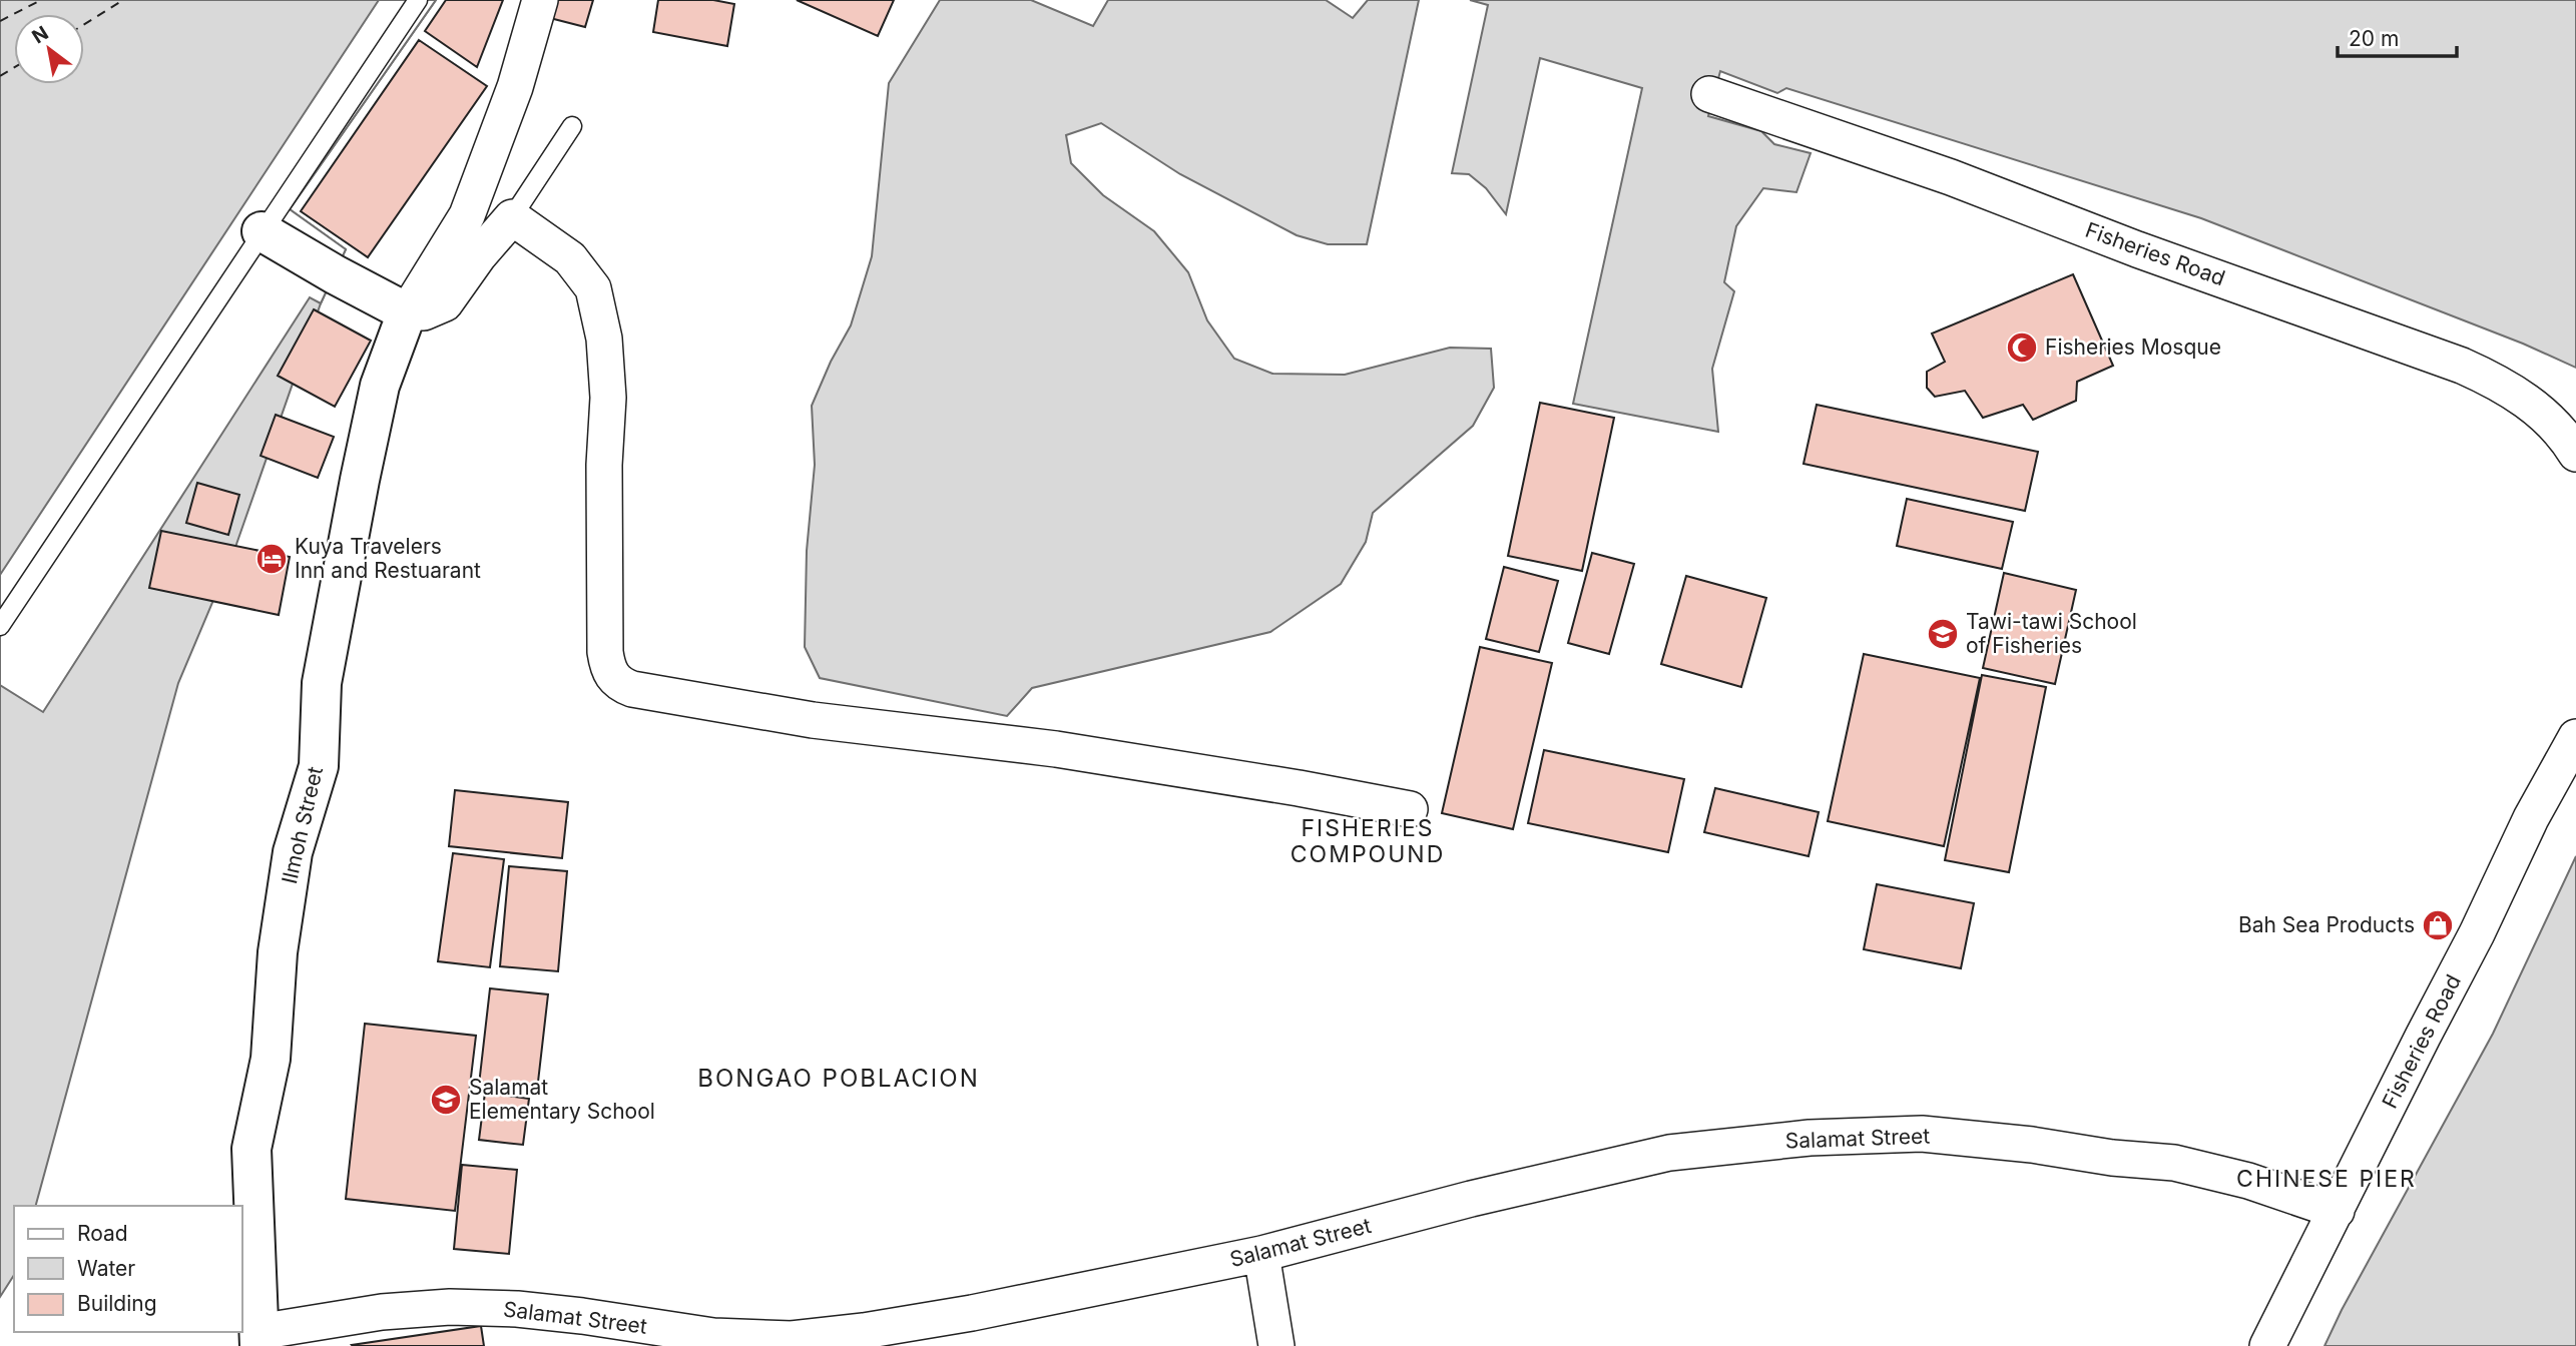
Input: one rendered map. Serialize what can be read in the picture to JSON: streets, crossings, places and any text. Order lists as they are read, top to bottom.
{
  "streets": {
    "street": ["Fisheries Road", "Ilmoh Street", "Salamat Street"]
  },
  "crossings": [
    ["Fisheries Road", "Salamat Street"],
    ["Ilmoh Street", "Salamat Street"]
  ],
  "districts": ["FISHERIES COMPOUND", "BONGAO POBLACION", "CHINESE PIER"],
  "places": {
    "mosque": ["Fisheries Mosque"],
    "hotel": ["Kuya Travelers Inn and Restuarant"],
    "school or university": ["Tawi-tawi School of Fisheries", "Salamat Elementary School"],
    "shop": ["Bah Sea Products"]
  },
  "legend": ["Road", "Water", "Building"],
  "scale_bar": "20 m",
  "north": "top left"
}
